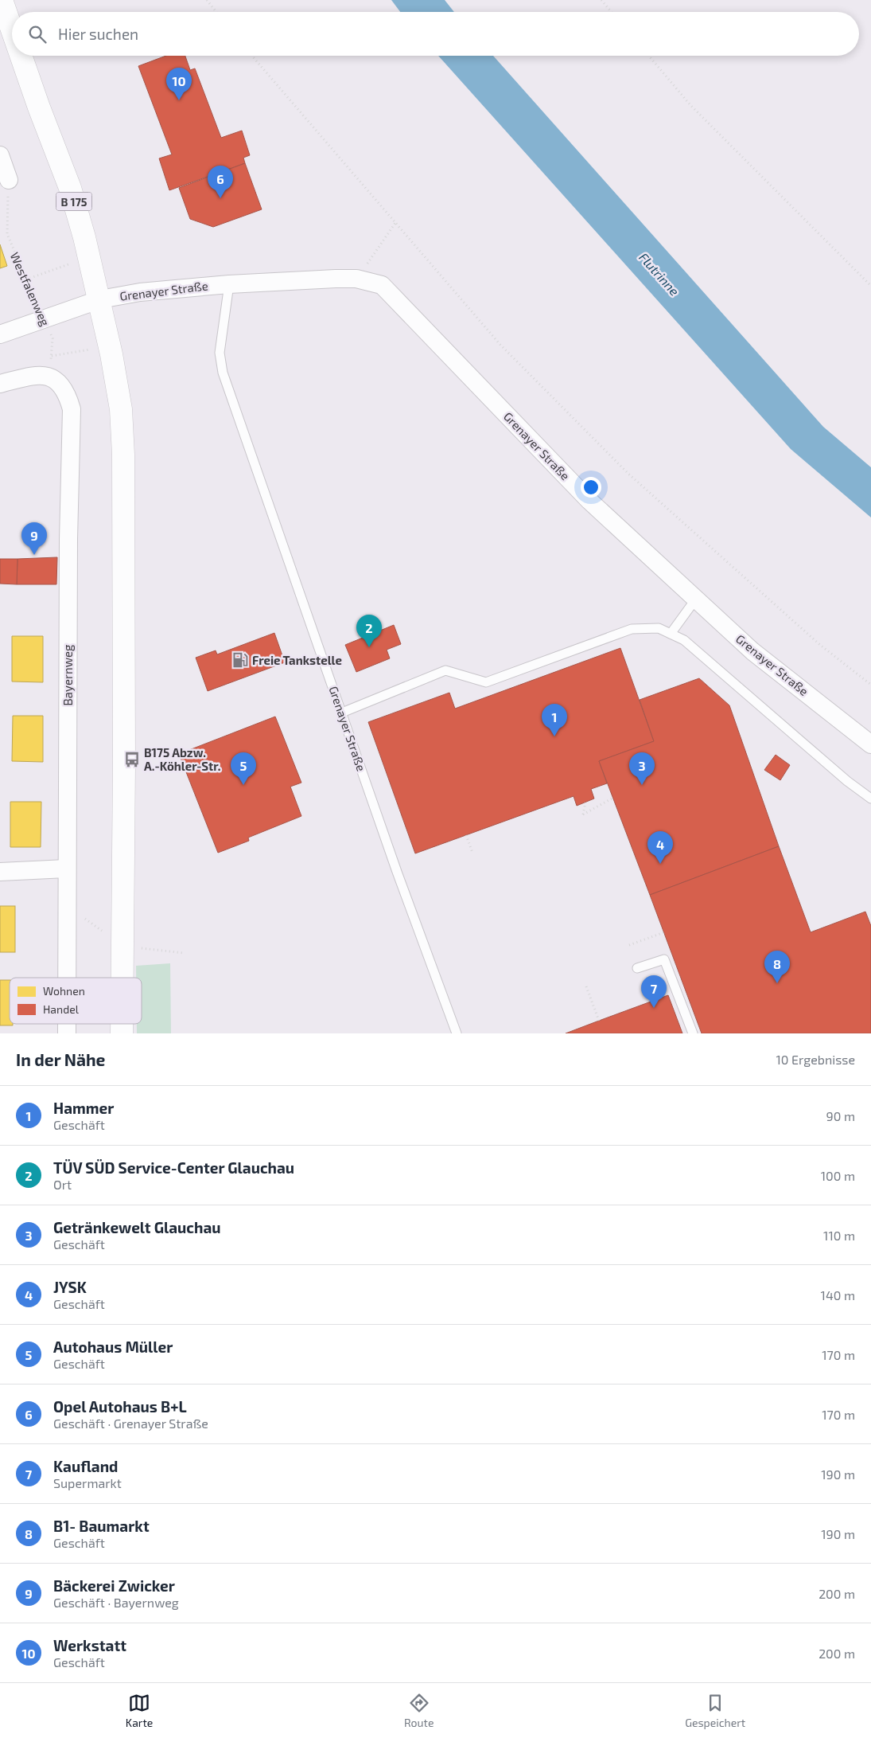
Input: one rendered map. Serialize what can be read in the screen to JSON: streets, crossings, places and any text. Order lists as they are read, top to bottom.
{
  "streets": {
    "main road": ["B 175"],
    "street": ["Grenayer Straße", "Bayernweg"],
    "path": ["Westfalenweg"]
  },
  "crossings": [
    ["B 175", "Grenayer Straße"],
    ["Westfalenweg", "Grenayer Straße"],
    ["Westfalenweg", "Bayernweg"]
  ],
  "water": ["Flutrinne"],
  "places": {
    "fuel station": ["Freie Tankstelle"],
    "bus stop": ["B175 Abzw. A.-Köhler-Str."]
  },
  "legend": ["Wohnen", "Handel"],
  "page": {
    "search": "Hier suchen",
    "pins": [
      "10",
      "6",
      "9",
      "2",
      "1",
      "3",
      "5",
      "4",
      "8",
      "7"
    ],
    "heading": ["In der Nähe", "10 Ergebnisse"],
    "list": [
      {
        "mark": "1",
        "name": "Hammer",
        "note": "Geschäft",
        "value": "90 m"
      },
      {
        "mark": "2",
        "name": "TÜV SÜD Service-Center Glauchau",
        "note": "Ort",
        "value": "100 m"
      },
      {
        "mark": "3",
        "name": "Getränkewelt Glauchau",
        "note": "Geschäft",
        "value": "110 m"
      },
      {
        "mark": "4",
        "name": "JYSK",
        "note": "Geschäft",
        "value": "140 m"
      },
      {
        "mark": "5",
        "name": "Autohaus Müller",
        "note": "Geschäft",
        "value": "170 m"
      },
      {
        "mark": "6",
        "name": "Opel Autohaus B+L",
        "note": "Geschäft · Grenayer Straße",
        "value": "170 m"
      },
      {
        "mark": "7",
        "name": "Kaufland",
        "note": "Supermarkt",
        "value": "190 m"
      },
      {
        "mark": "8",
        "name": "B1- Baumarkt",
        "note": "Geschäft",
        "value": "190 m"
      },
      {
        "mark": "9",
        "name": "Bäckerei Zwicker",
        "note": "Geschäft · Bayernweg",
        "value": "200 m"
      },
      {
        "mark": "10",
        "name": "Werkstatt",
        "note": "Geschäft",
        "value": "200 m"
      }
    ],
    "nav": ["Karte", "Route", "Gespeichert"]
  }
}
